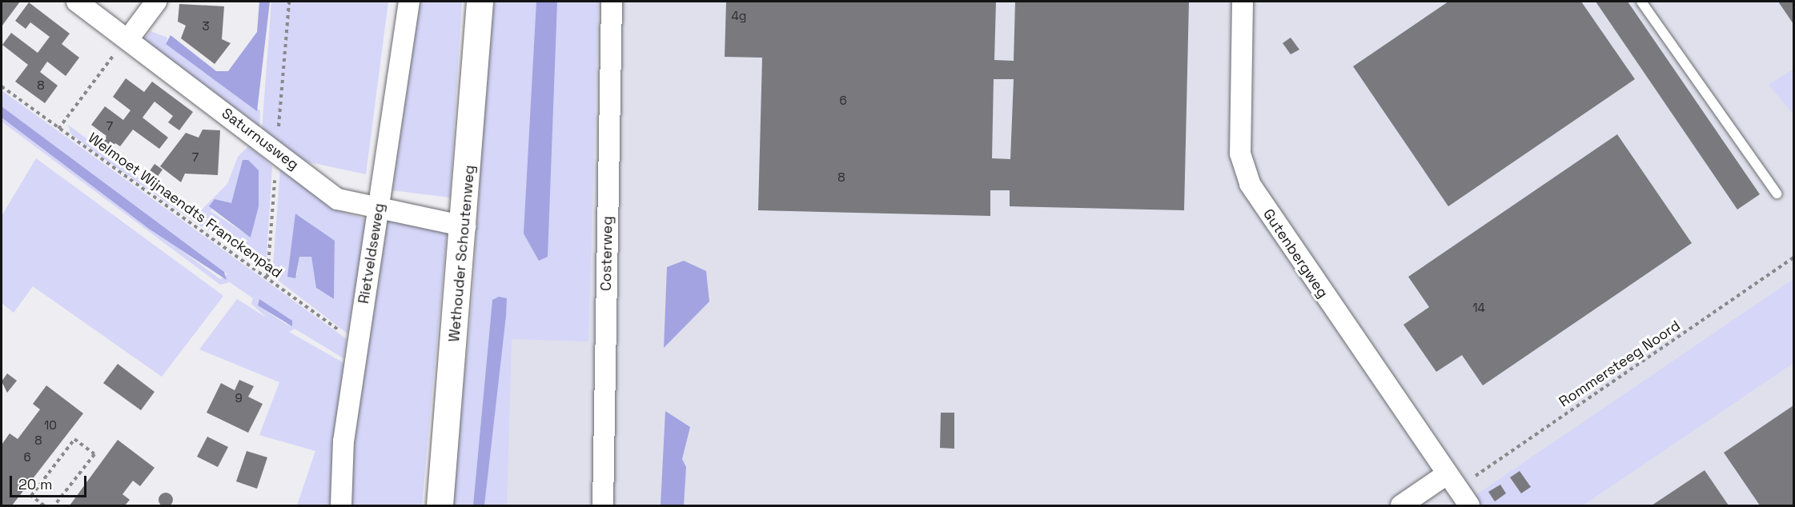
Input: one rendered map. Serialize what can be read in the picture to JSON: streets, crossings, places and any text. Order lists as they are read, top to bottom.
{
  "streets": {
    "street": [
      "Saturnusweg",
      "Rietveldseweg",
      "Wethouder Schoutenweg",
      "Costerweg",
      "Gutenbergweg"
    ],
    "path": ["Welmoet Wijnaendts Franckenpad", "Rommersteeg Noord"]
  },
  "crossings": [
    ["Saturnusweg", "Rietveldseweg"],
    ["Saturnusweg", "Wethouder Schoutenweg"],
    ["Welmoet Wijnaendts Franckenpad", "Rietveldseweg"],
    ["Gutenbergweg", "Rommersteeg Noord"]
  ],
  "house_numbers": [
    "4g",
    "3",
    "8",
    "6",
    "7",
    "7",
    "8",
    "14",
    "9",
    "10",
    "8",
    "6"
  ],
  "scale_bar": "20 m"
}
